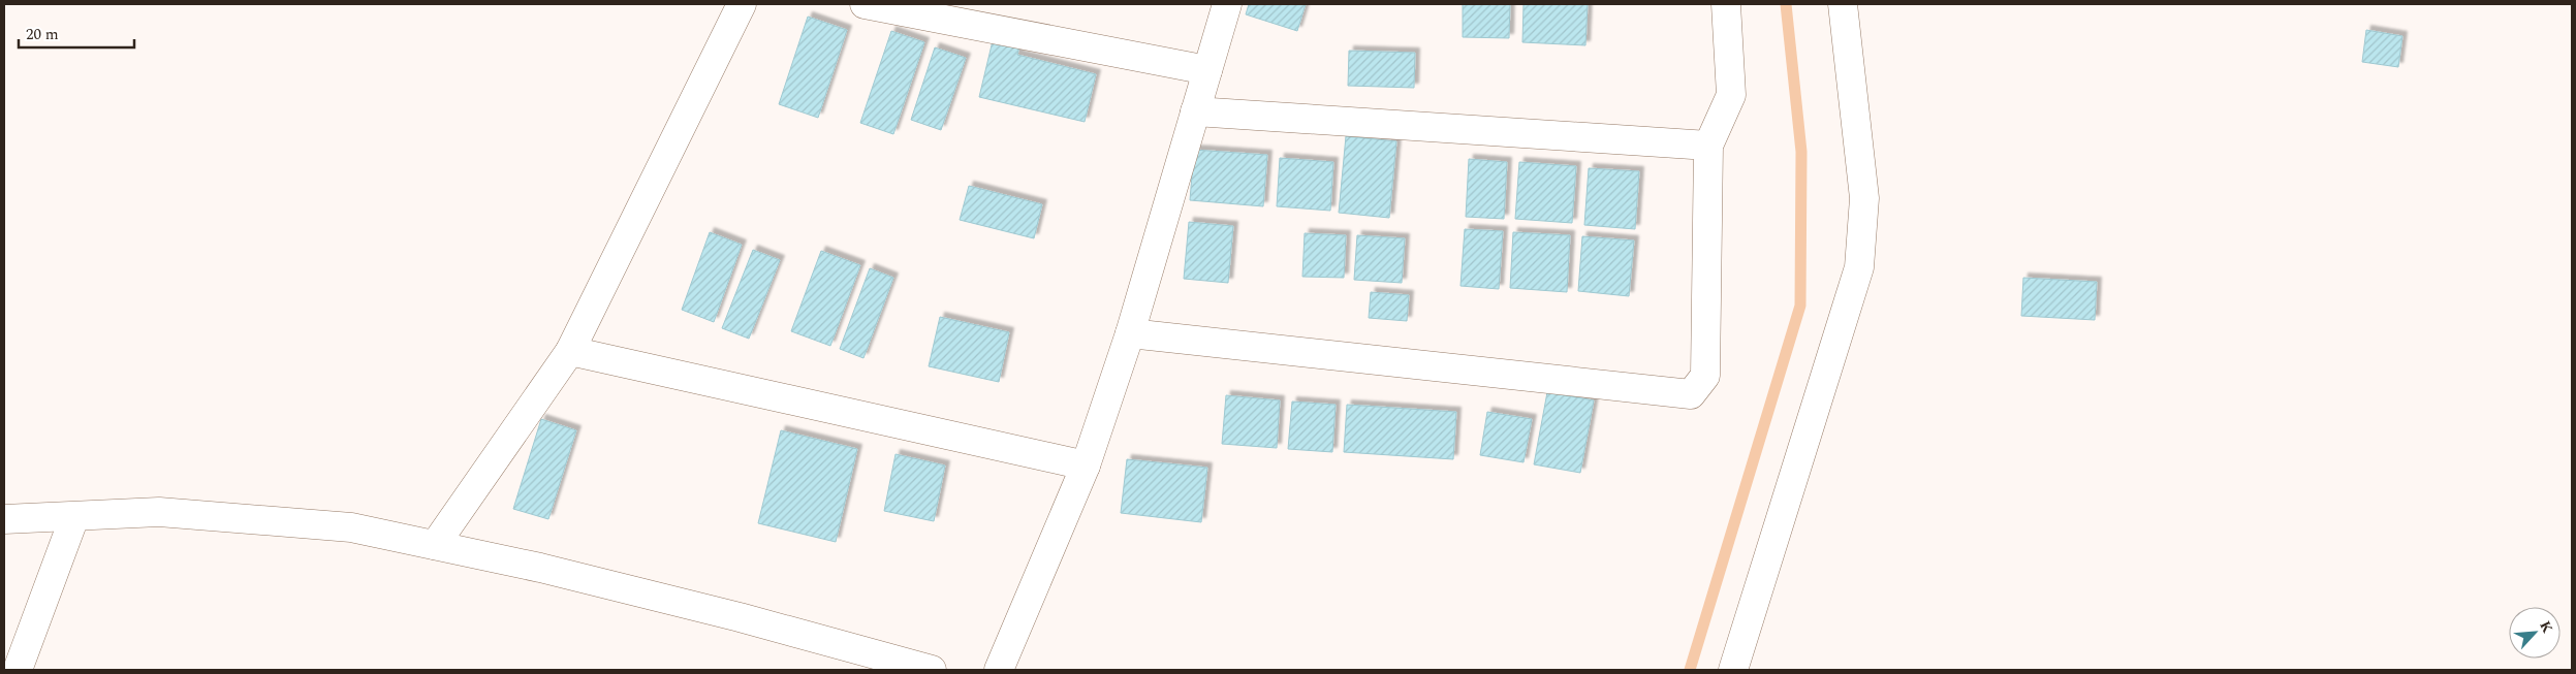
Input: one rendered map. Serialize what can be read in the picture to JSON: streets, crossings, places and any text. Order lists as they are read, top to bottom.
{
  "scale_bar": "20 m",
  "north": "top right"
}
